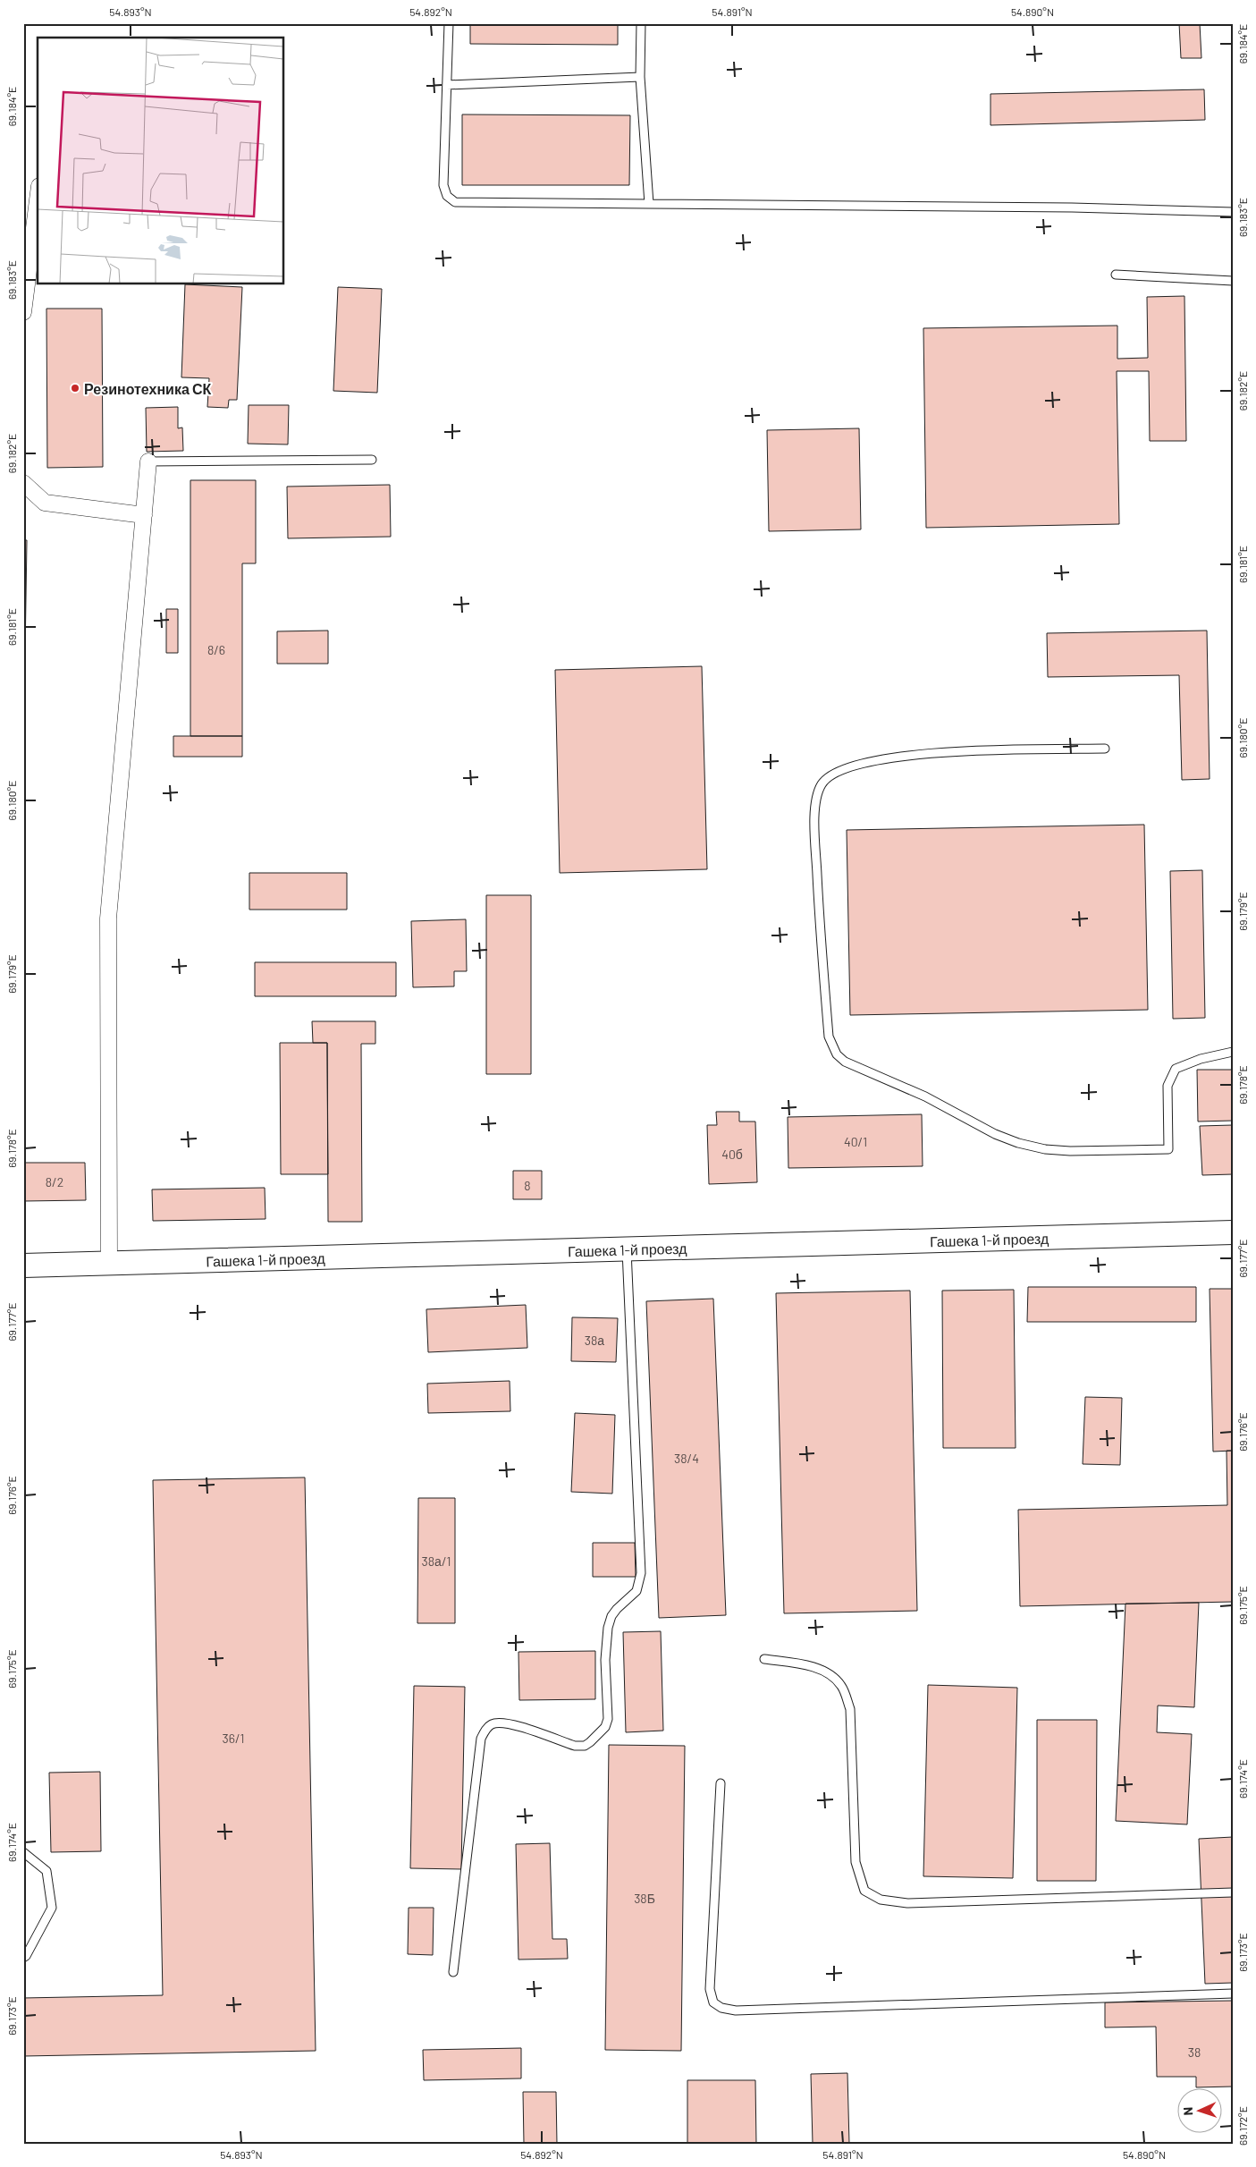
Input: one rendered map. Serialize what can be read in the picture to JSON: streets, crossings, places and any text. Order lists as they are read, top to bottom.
{
  "streets": {
    "main road": ["Гашека 1-й проезд"]
  },
  "places": ["Резинотехника СК"],
  "house_numbers": [
    "8/6",
    "40/1",
    "40б",
    "8/2",
    "8",
    "38а",
    "38/4",
    "38а/1",
    "36/1",
    "38Б",
    "38"
  ],
  "north": "left",
  "coordinates": [
    "54.893°N",
    "54.892°N",
    "54.891°N",
    "54.890°N",
    "69.184°E",
    "69.183°E",
    "69.182°E",
    "69.181°E",
    "69.180°E",
    "69.179°E",
    "69.178°E",
    "69.177°E",
    "69.176°E",
    "69.175°E",
    "69.174°E",
    "69.173°E",
    "69.172°E"
  ]
}
